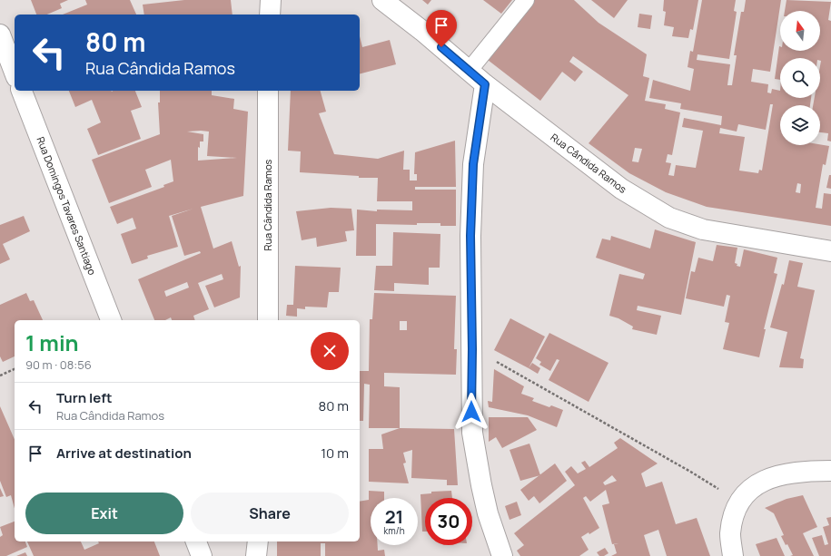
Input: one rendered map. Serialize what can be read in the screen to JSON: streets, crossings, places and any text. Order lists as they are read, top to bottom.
{
  "streets": {
    "street": ["Rua Cândida Ramos", "Rua Domingos Tavares Santiago"]
  },
  "north": "top",
  "page": {
    "turn": ["80 m", "Rua Cândida Ramos"],
    "heading": ["1 min", "90 m · 08:56"],
    "list": [
      {
        "name": "Turn left",
        "note": "Rua Cândida Ramos",
        "value": "80 m"
      },
      {
        "name": "Arrive at destination",
        "value": "10 m"
      }
    ],
    "buttons": ["Exit", "Share"],
    "speed": "21 km/h",
    "limit": "30"
  }
}
